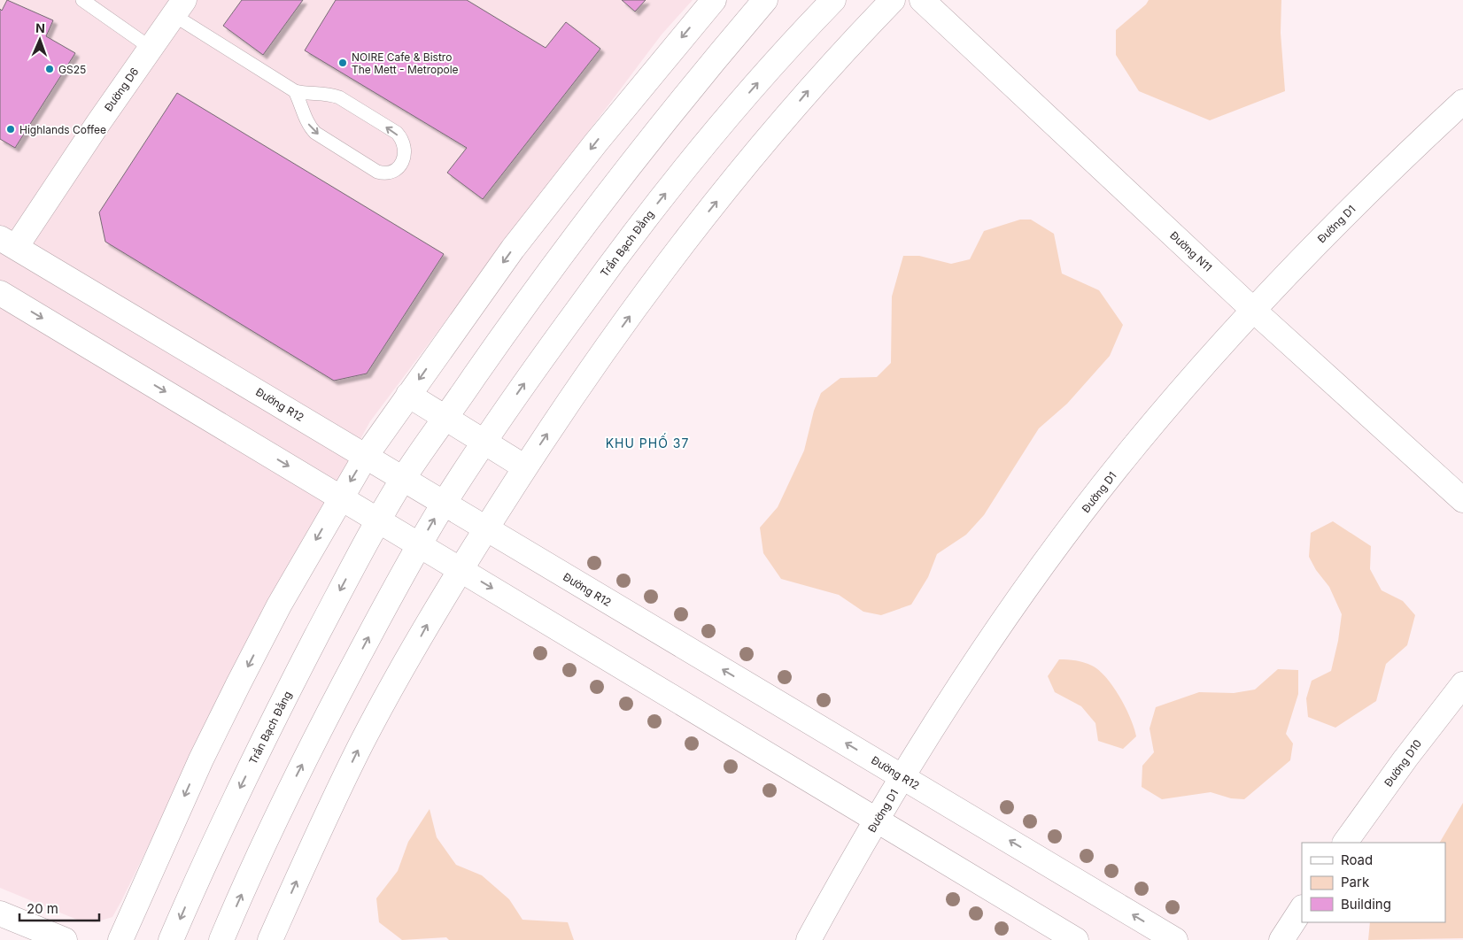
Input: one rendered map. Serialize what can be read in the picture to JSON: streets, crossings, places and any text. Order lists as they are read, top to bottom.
{
  "streets": {
    "street": [
      "Đường D6",
      "Đường D1",
      "Trần Bạch Đằng",
      "Đường N11",
      "Đường R12",
      "Đường D10"
    ]
  },
  "crossings": [
    ["Đường D6", "Đường R12"],
    ["Đường D1", "Đường N11"],
    ["Đường D1", "Đường R12"],
    ["Trần Bạch Đằng", "Đường R12"]
  ],
  "districts": ["KHU PHỐ 37"],
  "places": ["NOIRE Cafe & Bistro The Mett - Metropole", "GS25", "Highlands Coffee"],
  "legend": ["Road", "Park", "Building"],
  "scale_bar": "20 m",
  "north": "top"
}
